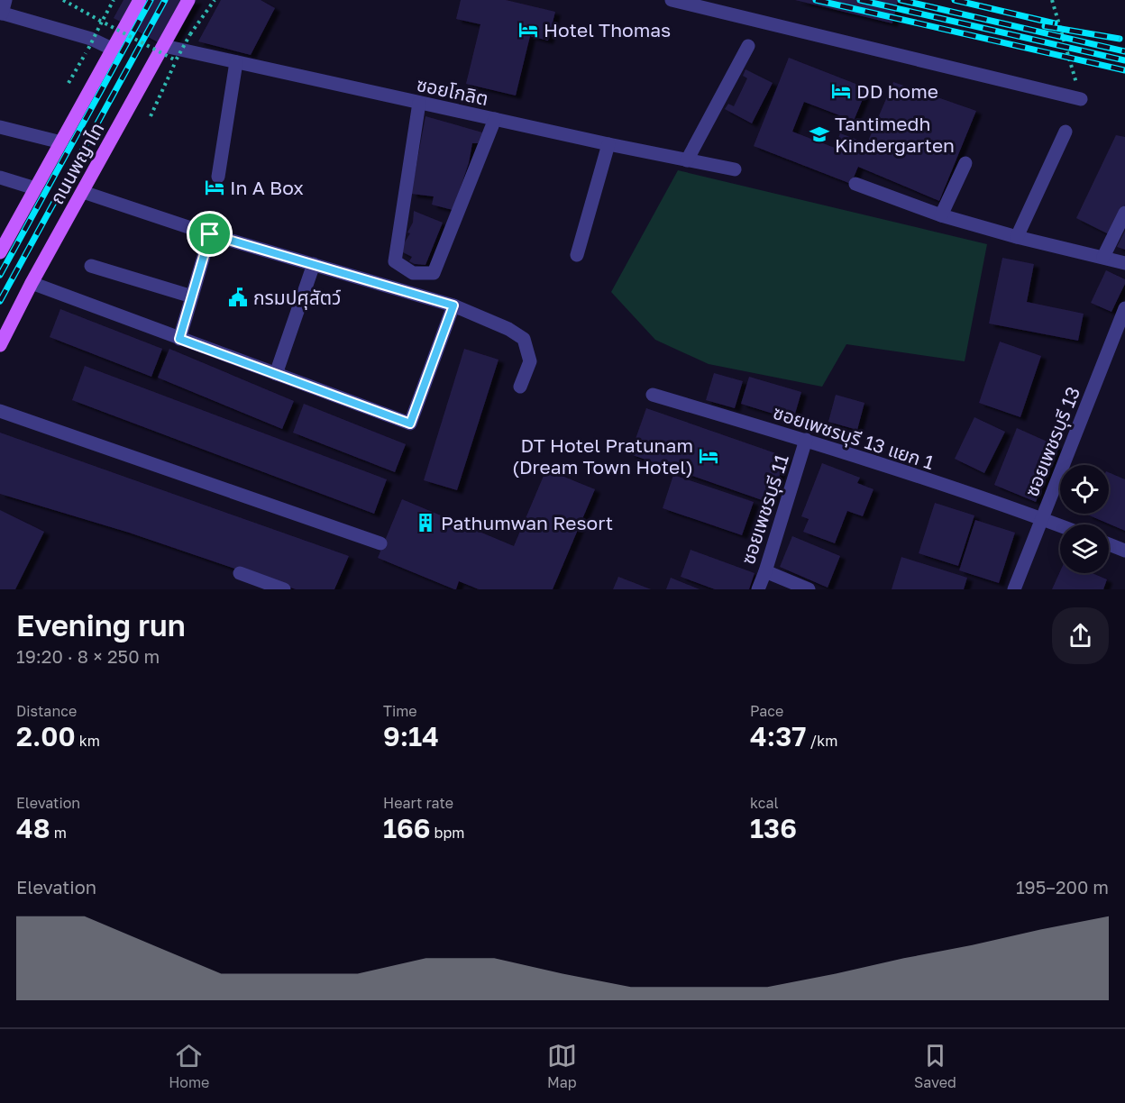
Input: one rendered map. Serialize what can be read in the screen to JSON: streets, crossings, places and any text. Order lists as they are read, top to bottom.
{
  "streets": {
    "main road": ["ถนนพญาไท"],
    "street": [
      "ซอยโกลิต",
      "ซอยเพชรบุรี 13 แยก 1",
      "ซอยเพชรบุรี 13",
      "ซอยเพชรบุรี 11"
    ]
  },
  "crossings": [
    ["ซอยโกลิต", "ถนนพญาไท"],
    ["ซอยเพชรบุรี 13 แยก 1", "ซอยเพชรบุรี 13"],
    ["ซอยเพชรบุรี 13 แยก 1", "ซอยเพชรบุรี 11"]
  ],
  "places": {
    "hotel": [
      "Hotel Thomas",
      "DD home",
      "In A Box",
      "DT Hotel Pratunam (Dream Town Hotel)"
    ],
    "school or university": ["Tantimedh Kindergarten"],
    "public building": ["กรมปศุสัตว์"],
    "building": ["Pathumwan Resort"]
  },
  "page": {
    "heading": ["Evening run", "19:20 · 8 × 250 m"],
    "stats": [
      ["Distance", "2.00 km"],
      ["Time", "9:14"],
      ["Pace", "4:37 /km"],
      ["Elevation", "48 m"],
      ["Heart rate", "166 bpm"],
      ["kcal", "136"]
    ],
    "chart": ["Elevation", "195–200 m"],
    "tabs": ["Home", "Map", "Saved"]
  }
}
